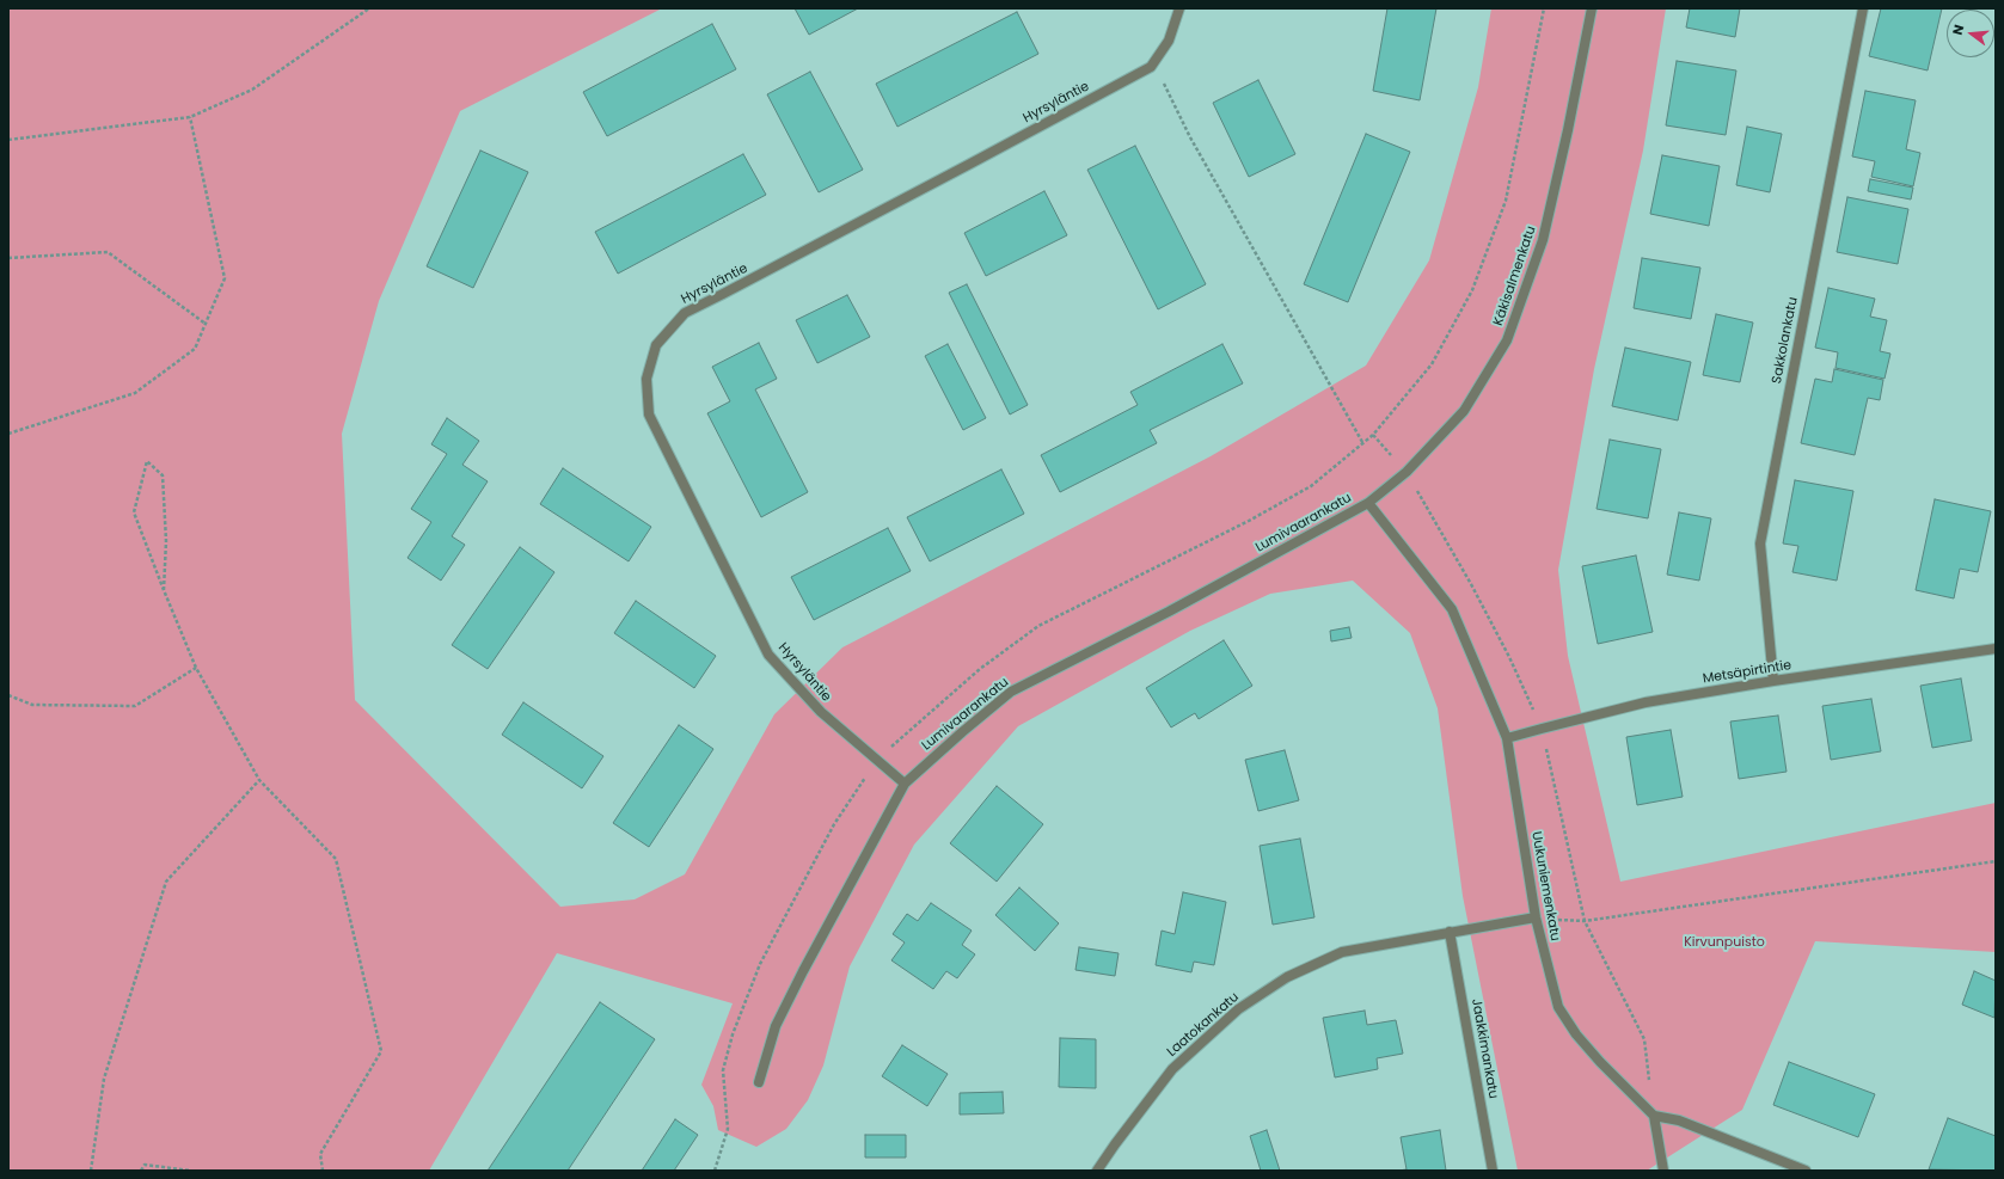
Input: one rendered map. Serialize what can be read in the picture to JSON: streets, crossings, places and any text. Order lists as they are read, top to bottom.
{
  "streets": {
    "street": [
      "Hyrsyläntie",
      "Käkisalmenkatu",
      "Sakkolankatu",
      "Lumivaarankatu",
      "Metsäpirtintie",
      "Uukuniemenkatu",
      "Laatokankatu",
      "Jaakkimankatu"
    ]
  },
  "crossings": [
    ["Hyrsyläntie", "Lumivaarankatu"],
    ["Käkisalmenkatu", "Lumivaarankatu"],
    ["Käkisalmenkatu", "Uukuniemenkatu"],
    ["Sakkolankatu", "Metsäpirtintie"],
    ["Lumivaarankatu", "Uukuniemenkatu"],
    ["Metsäpirtintie", "Uukuniemenkatu"],
    ["Uukuniemenkatu", "Laatokankatu"],
    ["Laatokankatu", "Jaakkimankatu"]
  ],
  "parks": ["Kirvunpuisto"],
  "north": "left"
}
